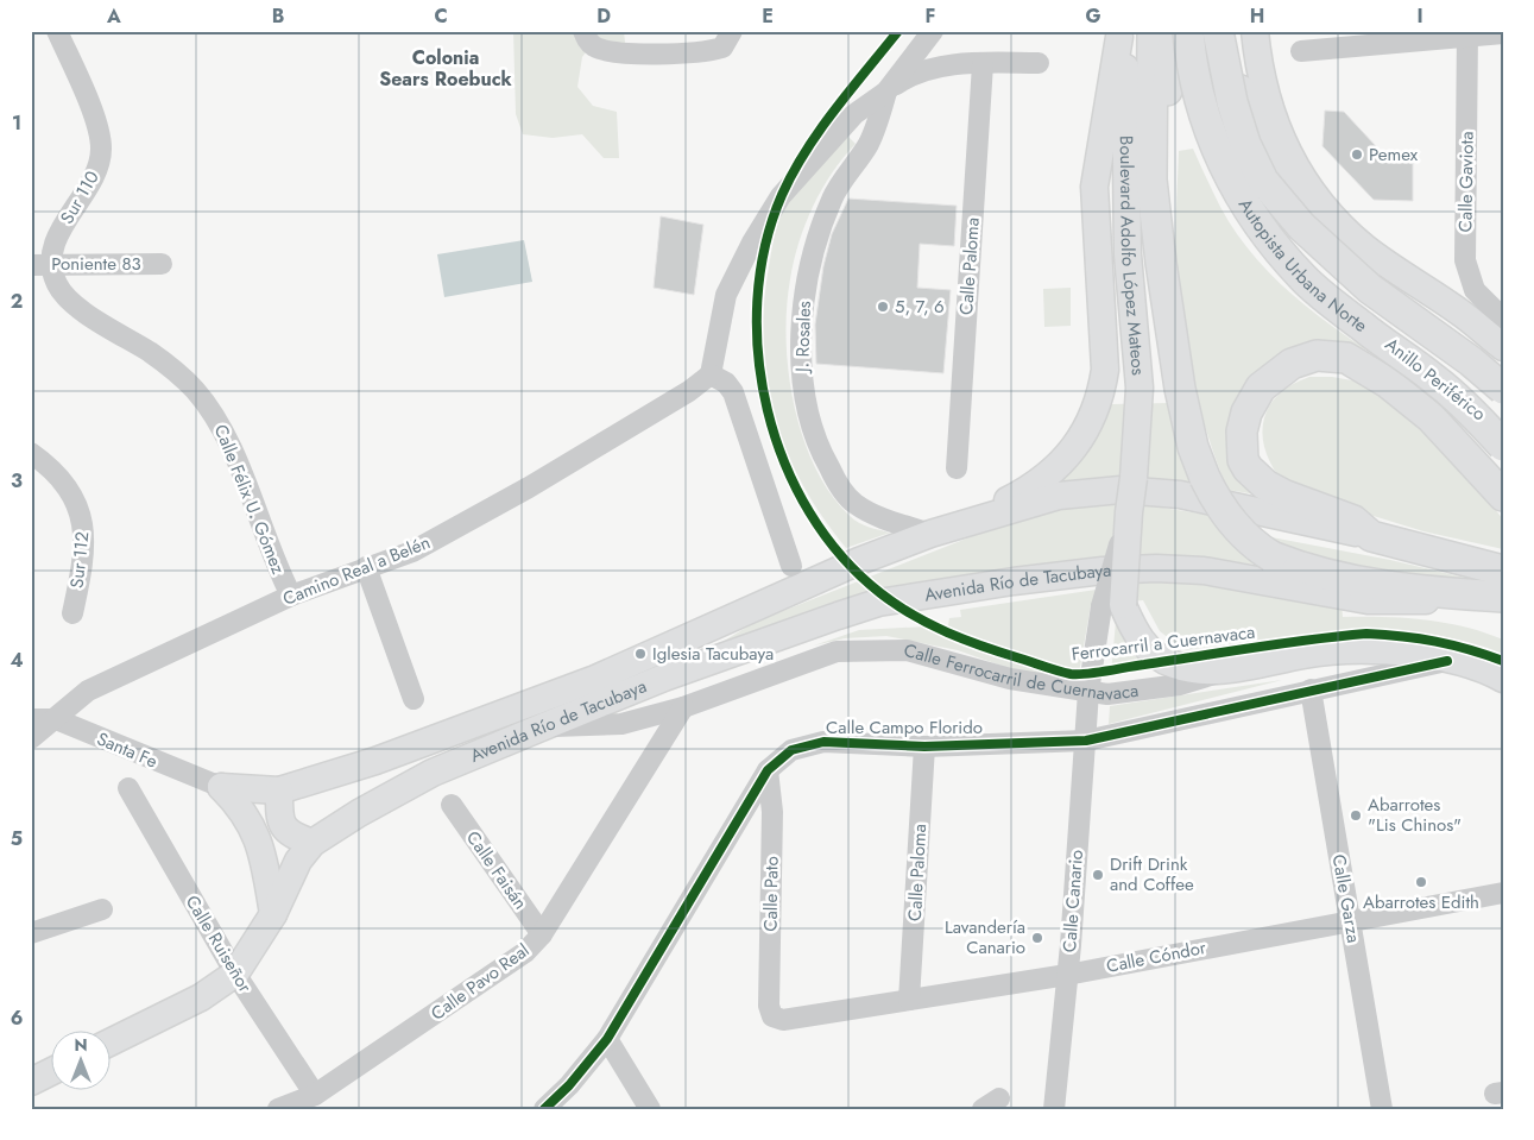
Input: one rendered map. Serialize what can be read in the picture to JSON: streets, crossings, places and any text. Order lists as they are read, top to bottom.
{
  "streets": {
    "highway": ["Autopista Urbana Norte", "Anillo Periférico"],
    "main road": ["Boulevard Adolfo López Mateos", "Avenida Río de Tacubaya", "Calle Ferrocarril de Cuernavaca"],
    "street": [
      "Calle Gaviota",
      "Sur 110",
      "Poniente 83",
      "Calle Paloma",
      "J. Rosales",
      "Calle Félix U. Gómez",
      "Sur 112",
      "Camino Real a Belén",
      "Calle Campo Florido",
      "Santa Fe",
      "Calle Faisán",
      "Calle Pato",
      "Calle Garza",
      "Calle Canario",
      "Calle Ruiseñor",
      "Calle Cóndor",
      "Calle Pavo Real"
    ],
    "cycle path": ["Ferrocarril a Cuernavaca"]
  },
  "crossings": [
    ["Sur 110", "Poniente 83"],
    ["Sur 110", "Calle Félix U. Gómez"],
    ["Boulevard Adolfo López Mateos", "Calle Canario"],
    ["Poniente 83", "Calle Félix U. Gómez"],
    ["Calle Paloma", "Calle Campo Florido"],
    ["Calle Paloma", "Calle Cóndor"],
    ["J. Rosales", "Avenida Río de Tacubaya"],
    ["Calle Félix U. Gómez", "Camino Real a Belén"],
    ["Camino Real a Belén", "Santa Fe"],
    ["Avenida Río de Tacubaya", "Calle Ferrocarril de Cuernavaca"],
    ["Avenida Río de Tacubaya", "Santa Fe"],
    ["Avenida Río de Tacubaya", "Calle Ruiseñor"],
    ["Calle Ferrocarril de Cuernavaca", "Calle Campo Florido"],
    ["Calle Ferrocarril de Cuernavaca", "Calle Canario"],
    ["Calle Ferrocarril de Cuernavaca", "Calle Pavo Real"],
    ["Calle Campo Florido", "Calle Pato"],
    ["Calle Campo Florido", "Calle Garza"],
    ["Calle Campo Florido", "Calle Canario"],
    ["Calle Faisán", "Calle Pavo Real"],
    ["Calle Pato", "Calle Cóndor"],
    ["Calle Garza", "Calle Cóndor"],
    ["Calle Canario", "Calle Cóndor"],
    ["Calle Ruiseñor", "Calle Pavo Real"]
  ],
  "districts": ["Colonia Sears Roebuck"],
  "places": [
    "Pemex",
    "5, 7, 6",
    "Iglesia Tacubaya",
    "Abarrotes \"Lis Chinos\"",
    "Drift Drink and Coffee",
    "Abarrotes Edith",
    "Lavandería Canario"
  ],
  "north": "top",
  "grid": {
    "columns": [
      "A",
      "B",
      "C",
      "D",
      "E",
      "F",
      "G",
      "H",
      "I"
    ],
    "rows": [
      "1",
      "2",
      "3",
      "4",
      "5",
      "6"
    ]
  }
}
